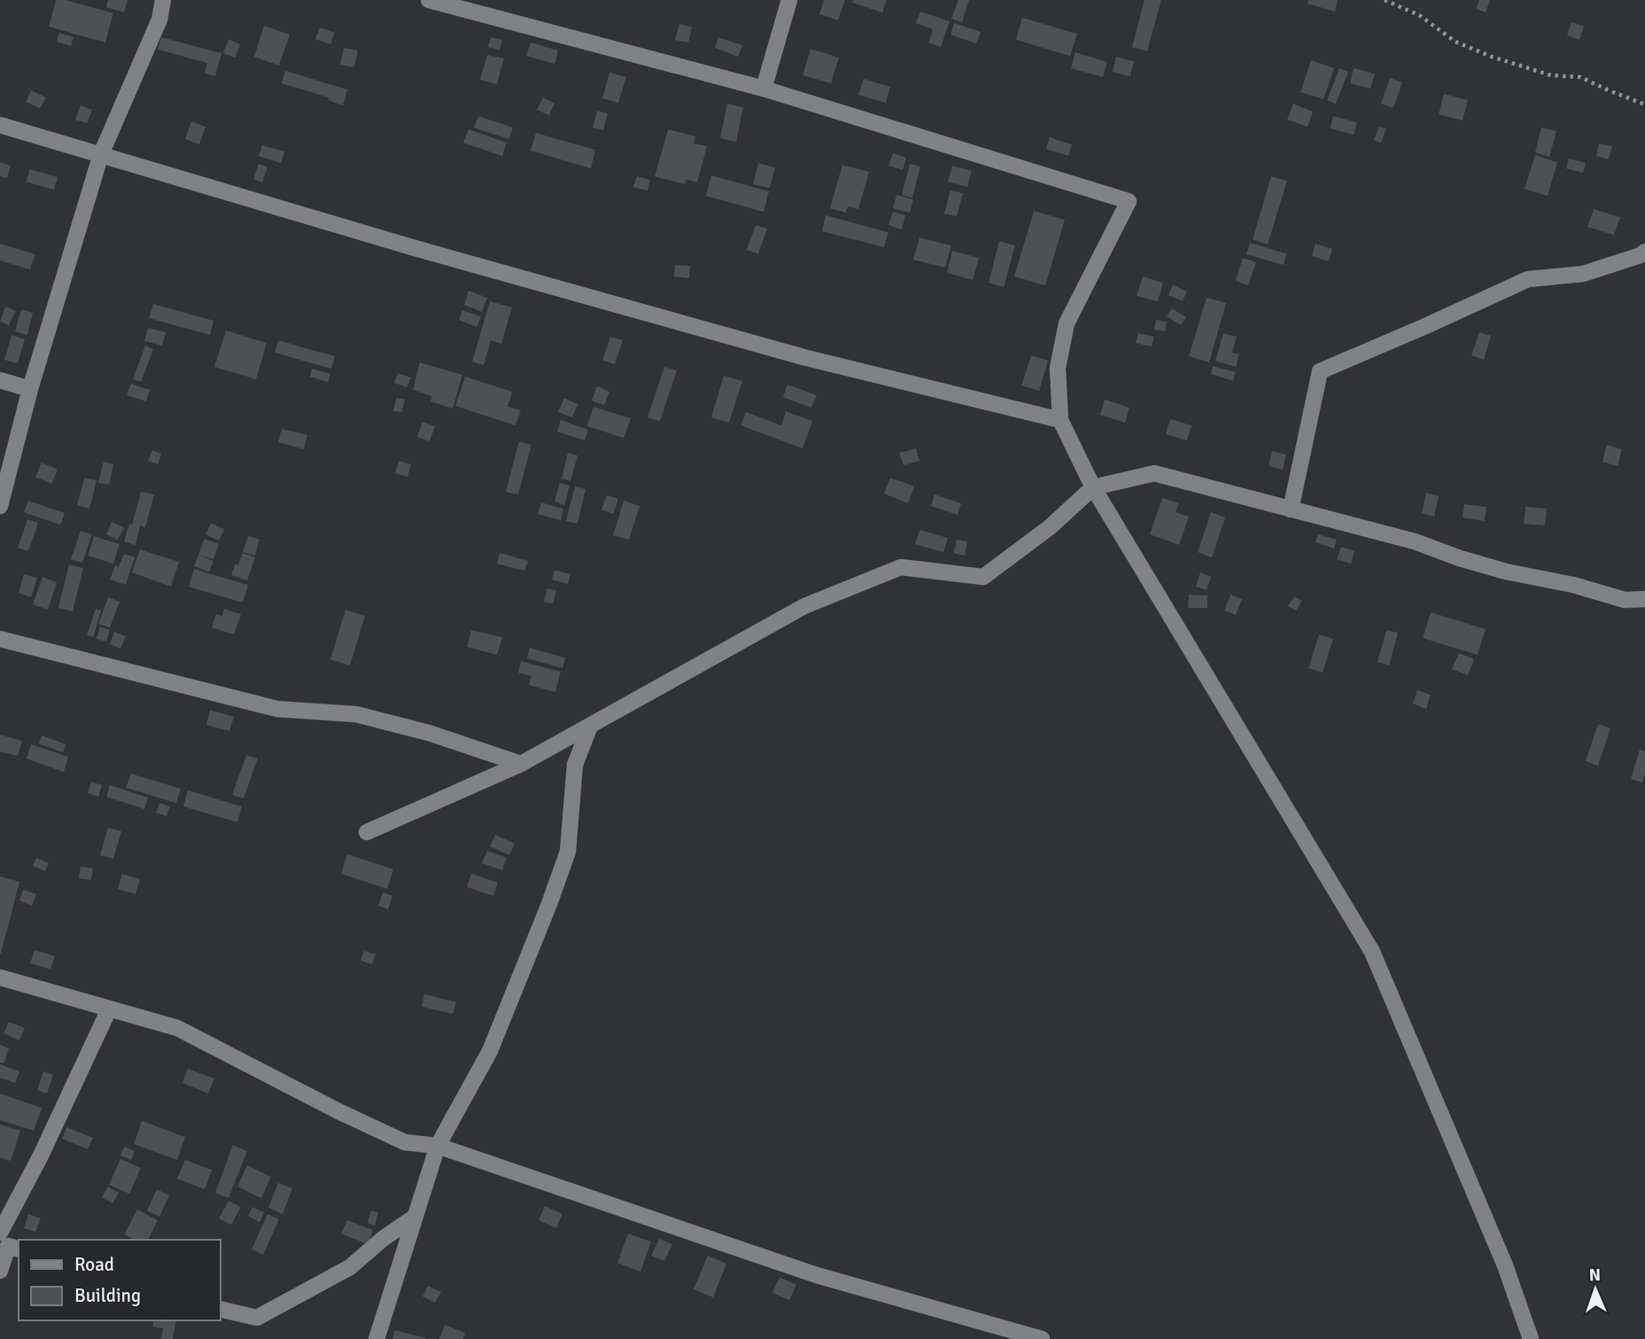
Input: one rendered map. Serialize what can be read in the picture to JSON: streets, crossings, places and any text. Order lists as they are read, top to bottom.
{
  "legend": ["Road", "Building"],
  "north": "top"
}
